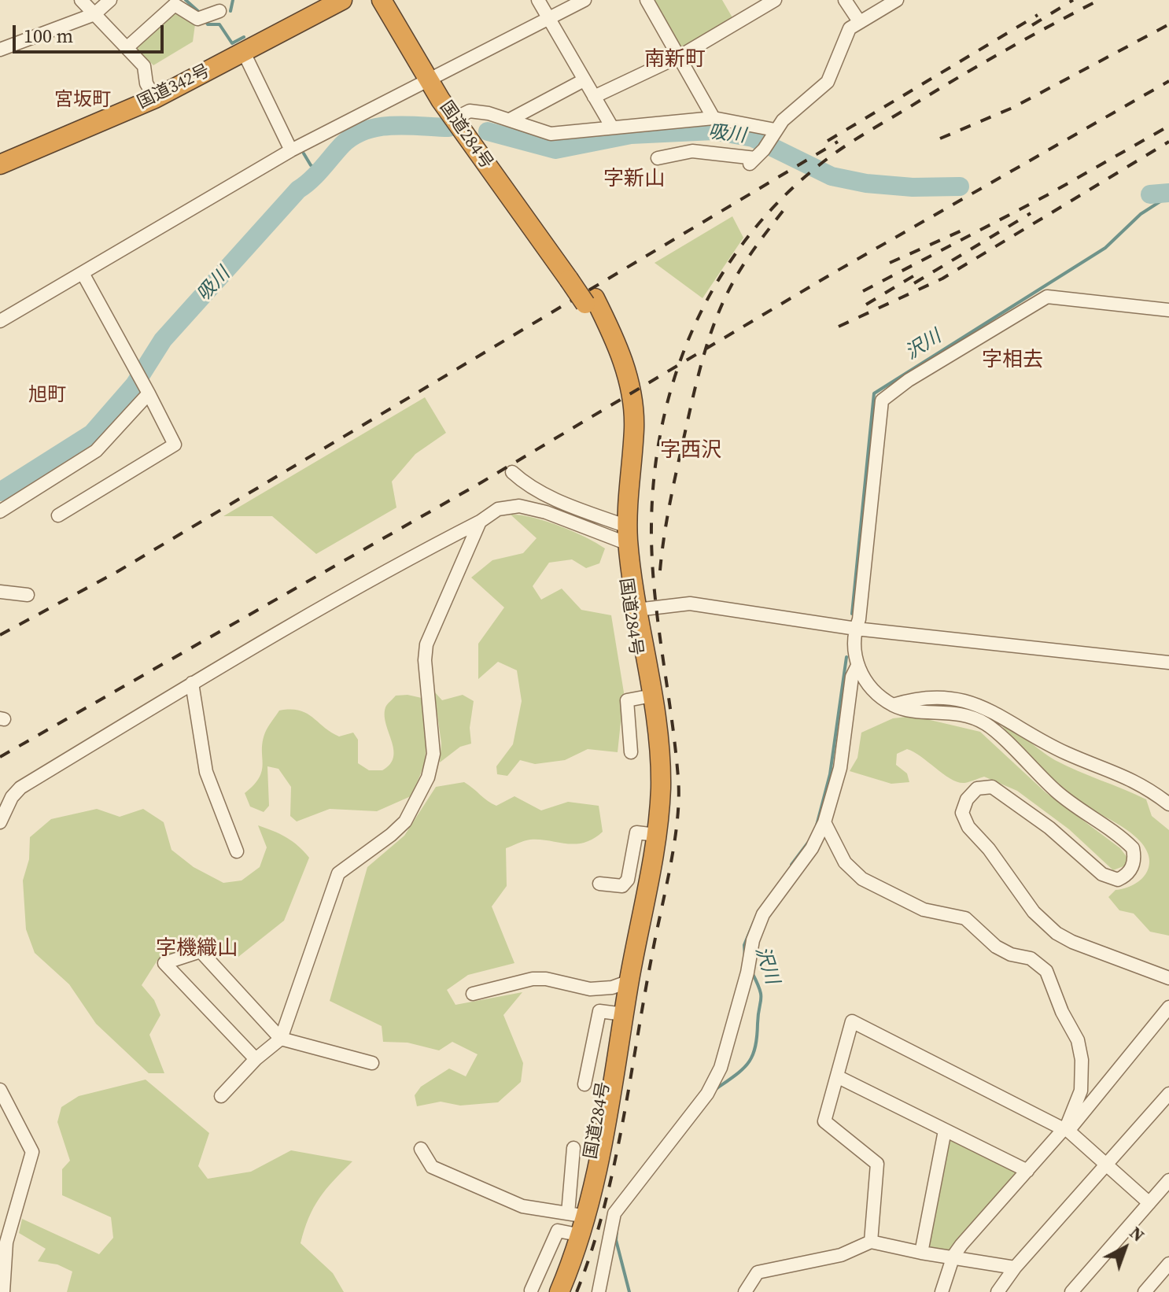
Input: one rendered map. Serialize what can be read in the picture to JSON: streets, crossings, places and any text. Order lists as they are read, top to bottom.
{
  "streets": {
    "highway": ["国道342号", "国道284号"]
  },
  "districts": [
    "南新町",
    "宮坂町",
    "字新山",
    "字相去",
    "旭町",
    "字西沢",
    "字機織山"
  ],
  "water": ["吸川", "沢川"],
  "scale_bar": "100 m",
  "north": "top right"
}
